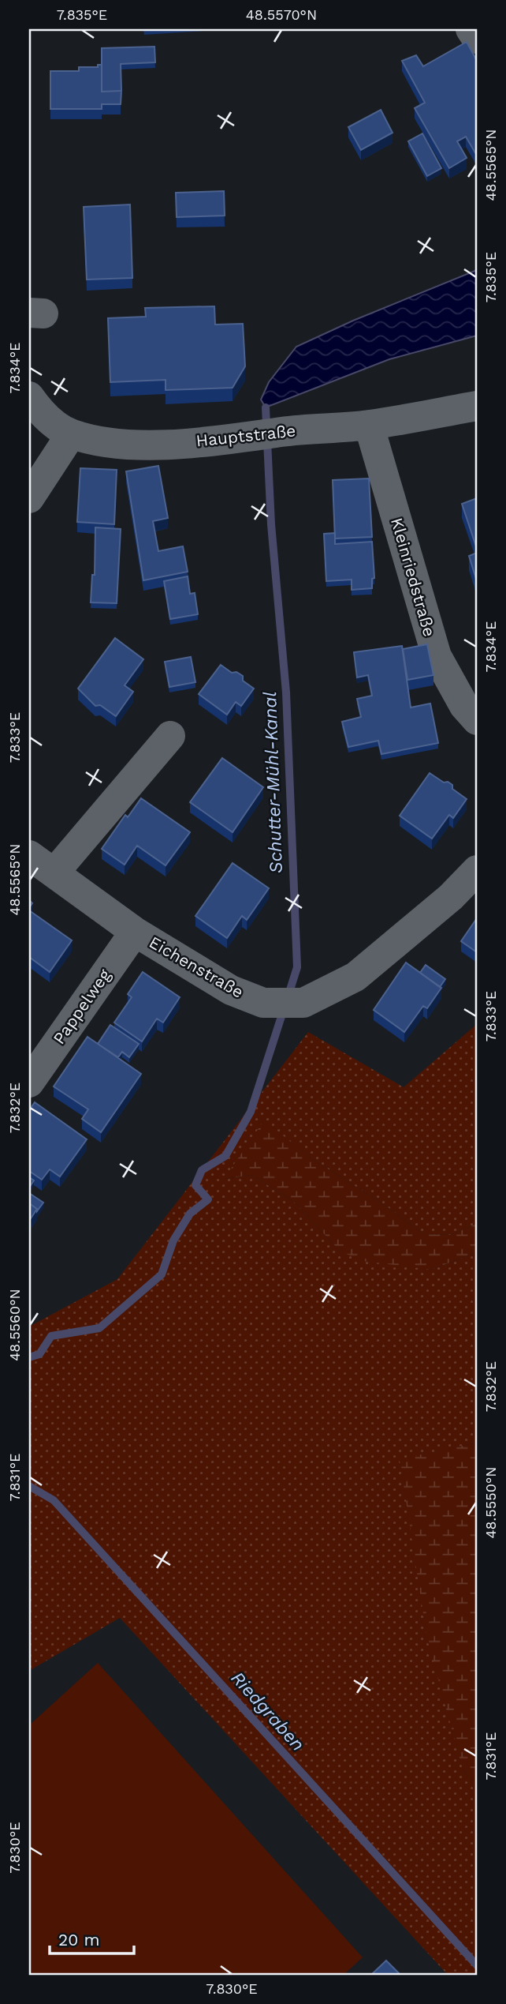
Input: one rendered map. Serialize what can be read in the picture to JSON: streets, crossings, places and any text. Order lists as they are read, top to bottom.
{
  "streets": {
    "street": [
      "Hauptstraße",
      "Kleinriedstraße",
      "Eichenstraße",
      "Pappelweg"
    ]
  },
  "crossings": [
    ["Hauptstraße", "Kleinriedstraße"],
    ["Eichenstraße", "Pappelweg"]
  ],
  "water": ["Schutter-Mühl-Kanal", "Riedgraben"],
  "scale_bar": "20 m",
  "coordinates": [
    "7.835°E",
    "48.5570°N",
    "48.5565°N",
    "7.834°E",
    "7.833°E",
    "7.832°E",
    "48.5560°N",
    "7.831°E",
    "48.5550°N",
    "7.830°E"
  ]
}
